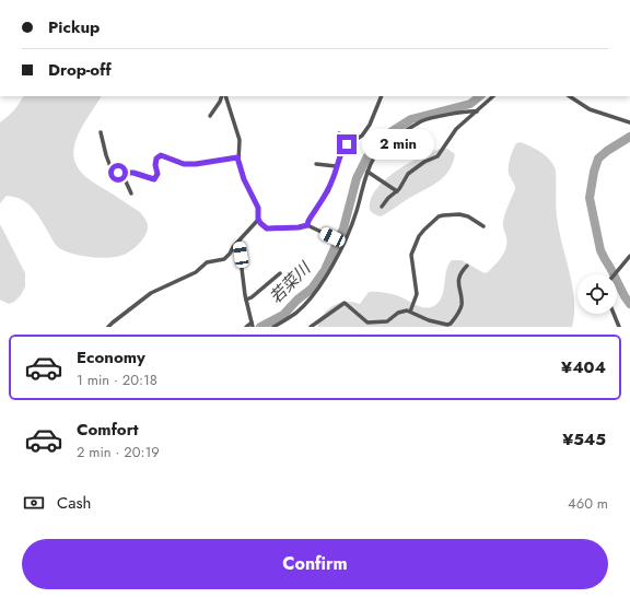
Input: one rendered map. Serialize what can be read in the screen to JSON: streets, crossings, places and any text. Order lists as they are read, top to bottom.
{
  "water": ["若菜川"],
  "page": {
    "banner": ["Pickup", "Drop-off"],
    "bubble": "2 min",
    "list": [
      {
        "name": "Economy",
        "note": "1 min · 20:18",
        "value": "¥404"
      },
      {
        "name": "Comfort",
        "note": "2 min · 20:19",
        "value": "¥545"
      }
    ],
    "pay": ["Cash", "460 m"],
    "buttons": "Confirm"
  }
}
